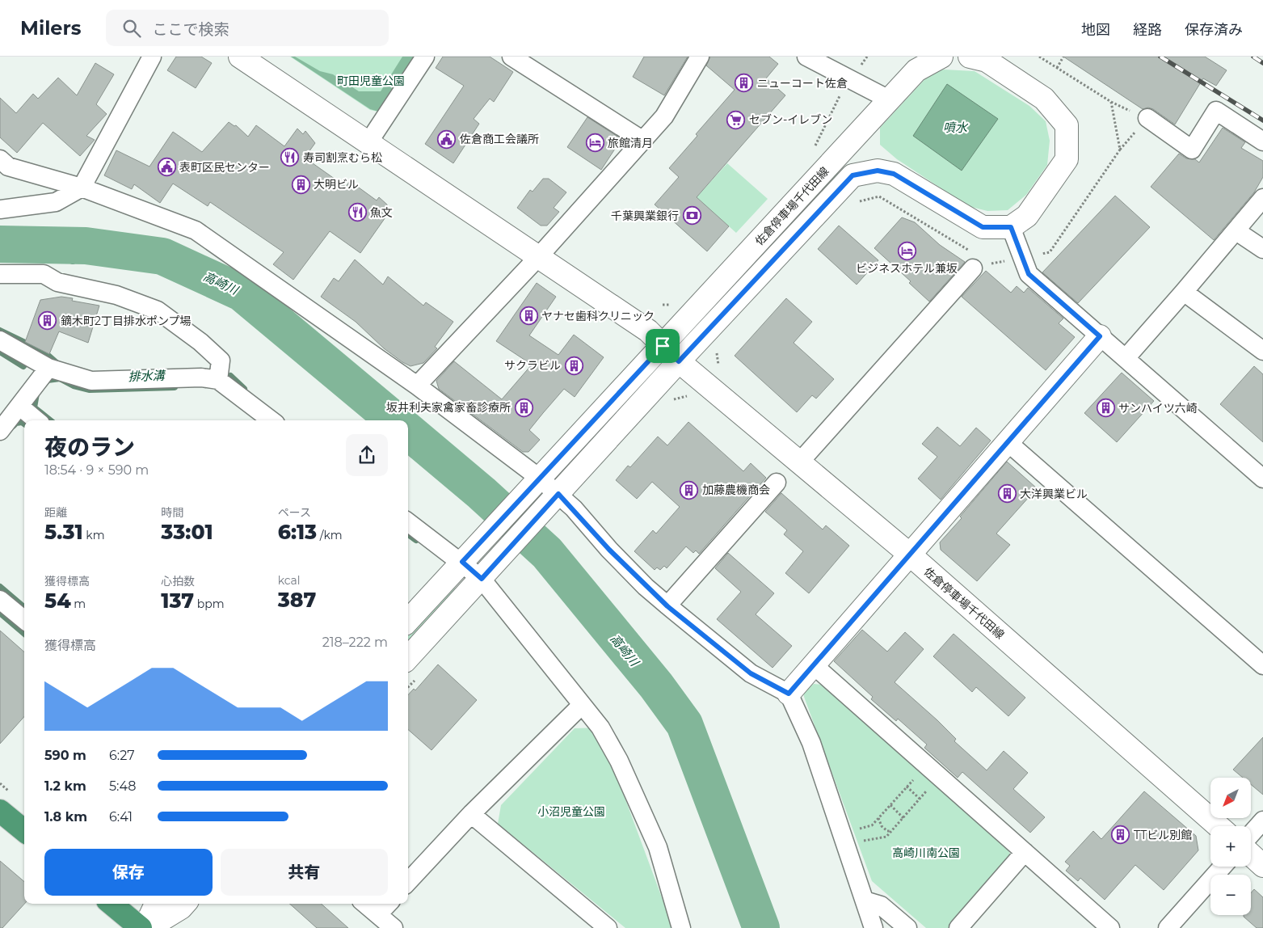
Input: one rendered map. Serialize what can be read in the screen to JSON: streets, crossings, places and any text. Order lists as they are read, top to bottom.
{
  "streets": {
    "street": ["佐倉停車場千代田線"]
  },
  "water": ["噴水", "高崎川", "排水溝"],
  "parks": ["町田児童公園", "小沼児童公園", "高崎川南公園"],
  "places": {
    "building": [
      "ニューコート佐倉",
      "大明ビル",
      "ヤナセ歯科クリニック",
      "鏑木町2丁目排水ポンプ場",
      "サクラビル",
      "坂井利夫家禽家畜診療所",
      "サンハイツ六崎",
      "加藤農機商会",
      "大洋興業ビル",
      "TTビル別館"
    ],
    "supermarket": ["セブン-イレブン"],
    "public building": ["佐倉商工会議所", "表町区民センター"],
    "hotel": ["旅館清月", "ビジネスホテル兼坂"],
    "restaurant": ["寿司割烹むら松", "魚文"],
    "bank": ["千葉興業銀行"]
  },
  "north": "bottom left",
  "page": {
    "header": "Milers",
    "search": "ここで検索",
    "nav": ["地図", "経路", "保存済み"],
    "heading": ["夜のラン", "18:54 · 9 × 590 m"],
    "stats": [
      ["距離", "5.31 km"],
      ["時間", "33:01"],
      ["ペース", "6:13 /km"],
      ["獲得標高", "54 m"],
      ["心拍数", "137 bpm"],
      ["kcal", "387"]
    ],
    "chart": ["獲得標高", "218–222 m"],
    "list": [
      {
        "name": "590 m",
        "note": "6:27"
      },
      {
        "name": "1.2 km",
        "note": "5:48"
      },
      {
        "name": "1.8 km",
        "note": "6:41"
      }
    ],
    "map_buttons": ["+", "−"],
    "buttons": ["保存", "共有"]
  }
}
